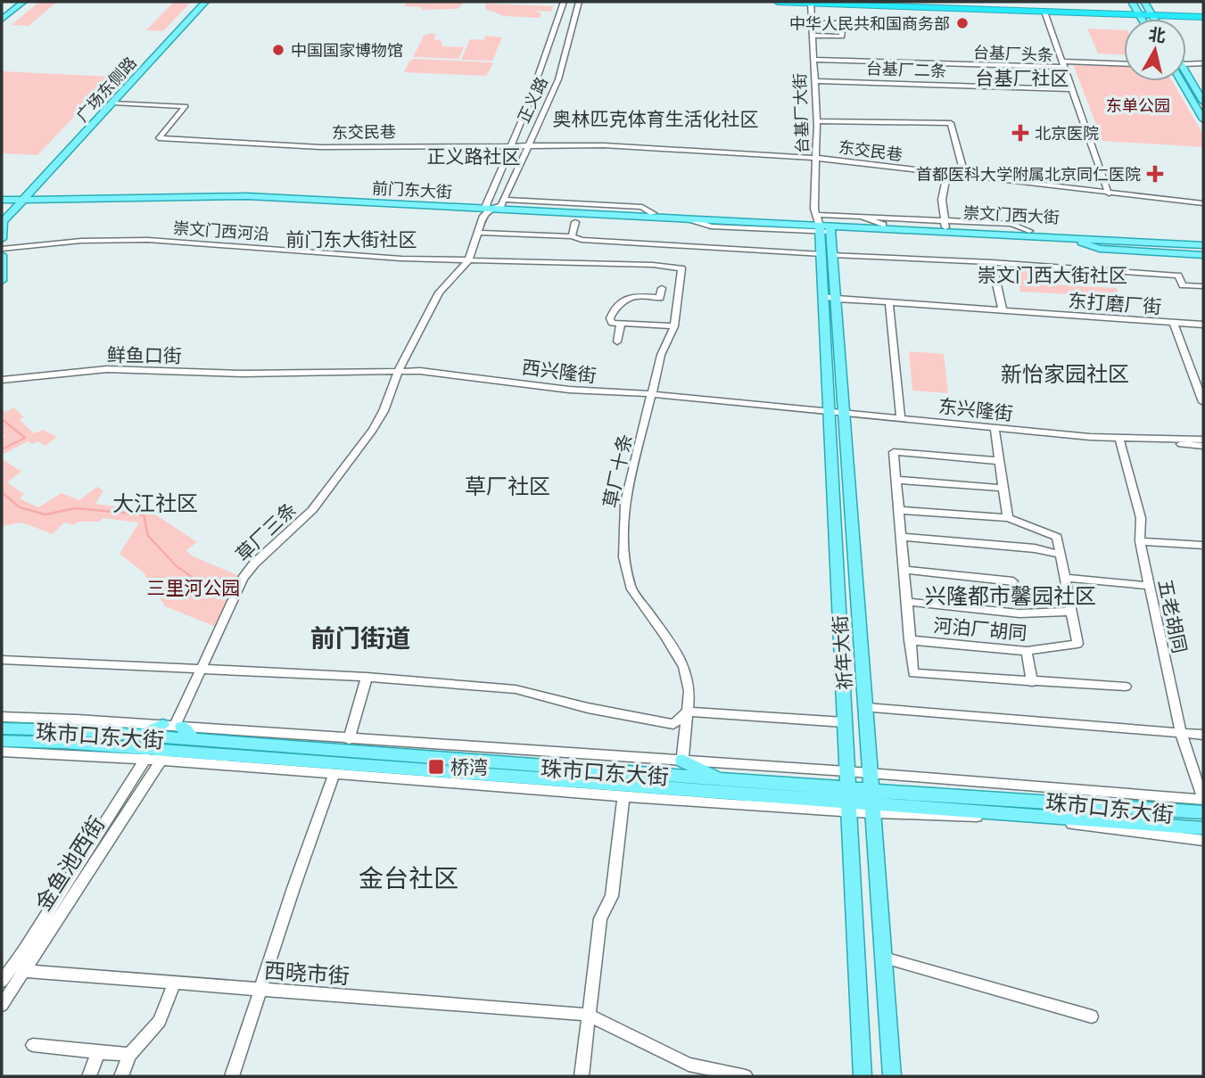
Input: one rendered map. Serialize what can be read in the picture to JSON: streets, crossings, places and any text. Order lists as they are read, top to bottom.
{
  "streets": {
    "main road": [
      "广场东侧路",
      "前门东大街",
      "崇文门西大街",
      "祈年大街",
      "珠市口东大街"
    ],
    "street": [
      "台基厂头条",
      "台基厂二条",
      "正义路",
      "台基厂大街",
      "东交民巷",
      "崇文门西河沿",
      "东打磨厂街",
      "鲜鱼口街",
      "西兴隆街",
      "东兴隆街",
      "草厂十条",
      "草厂三条",
      "五老胡同",
      "河泊厂胡同",
      "金鱼池西街",
      "西晓市街"
    ]
  },
  "crossings": [
    ["台基厂头条", "台基厂大街"],
    ["台基厂二条", "台基厂大街"],
    ["广场东侧路", "东交民巷"],
    ["广场东侧路", "前门东大街"],
    ["正义路", "东交民巷"],
    ["正义路", "前门东大街"],
    ["正义路", "崇文门西河沿"],
    ["正义路", "草厂三条"],
    ["台基厂大街", "东交民巷"],
    ["台基厂大街", "前门东大街"],
    ["台基厂大街", "崇文门西大街"],
    ["台基厂大街", "祈年大街"],
    ["前门东大街", "崇文门西大街"],
    ["前门东大街", "祈年大街"],
    ["崇文门西大街", "祈年大街"],
    ["崇文门西河沿", "草厂十条"],
    ["崇文门西河沿", "草厂三条"],
    ["东打磨厂街", "祈年大街"],
    ["鲜鱼口街", "西兴隆街"],
    ["西兴隆街", "东兴隆街"],
    ["西兴隆街", "草厂十条"],
    ["西兴隆街", "草厂三条"],
    ["西兴隆街", "祈年大街"],
    ["东兴隆街", "五老胡同"],
    ["东兴隆街", "祈年大街"],
    ["草厂十条", "珠市口东大街"],
    ["草厂三条", "珠市口东大街"],
    ["五老胡同", "珠市口东大街"],
    ["祈年大街", "珠市口东大街"],
    ["珠市口东大街", "金鱼池西街"],
    ["金鱼池西街", "西晓市街"]
  ],
  "districts": [
    "台基厂社区",
    "奥林匹克体育生活化社区",
    "正义路社区",
    "前门东大街社区",
    "崇文门西大街社区",
    "新怡家园社区",
    "草厂社区",
    "大江社区",
    "兴隆都市馨园社区",
    "前门街道",
    "金台社区"
  ],
  "parks": ["东单公园", "三里河公园"],
  "places": {
    "other": ["中华人民共和国商务部", "中国国家博物馆"],
    "health": ["北京医院", "首都医科大学附属北京同仁医院"],
    "transit": ["桥湾"]
  },
  "north": "top"
}
